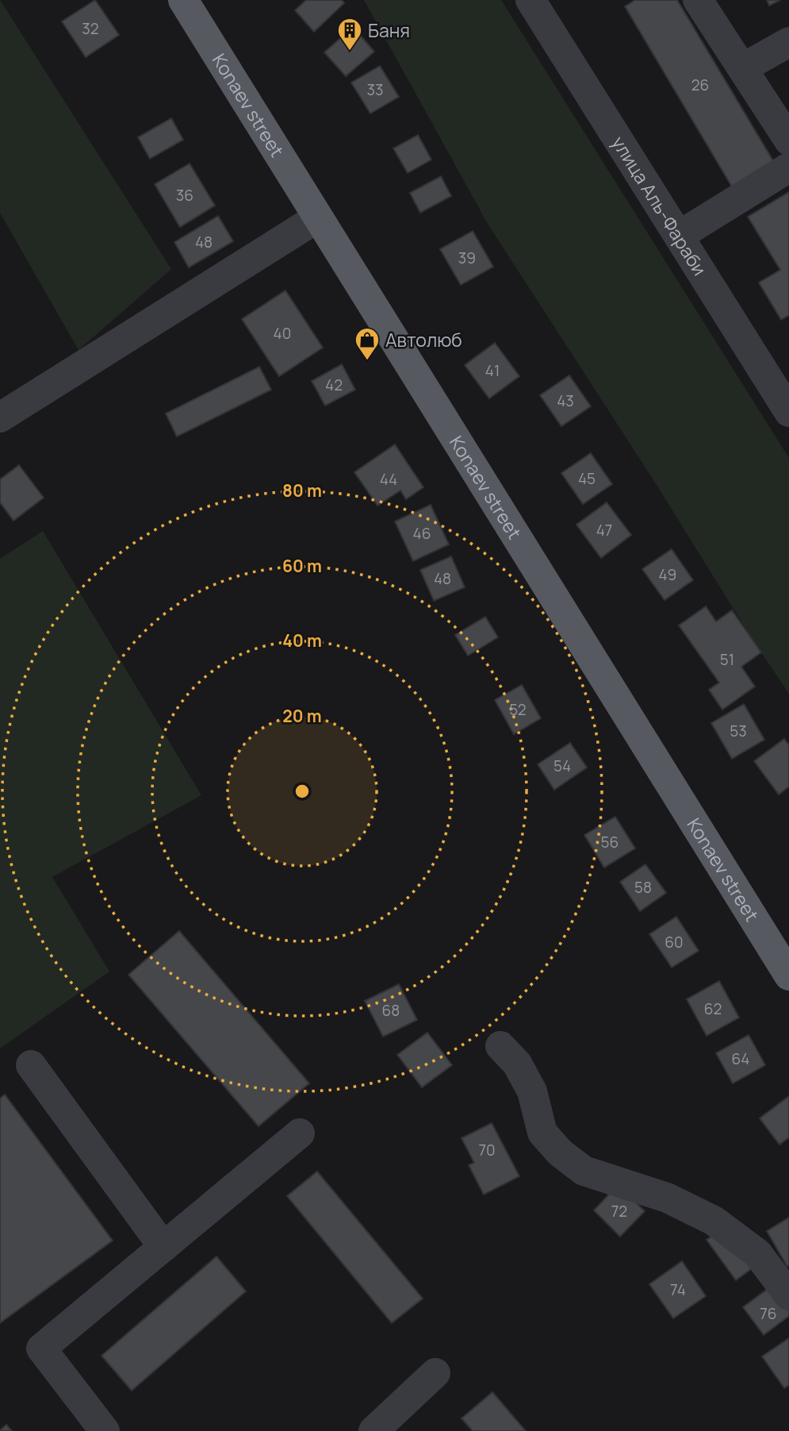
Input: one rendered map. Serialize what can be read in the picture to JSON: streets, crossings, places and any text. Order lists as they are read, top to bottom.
{
  "streets": {
    "main road": ["Konaev street"],
    "street": ["улица Аль-Фараби"]
  },
  "places": {
    "building": ["Баня"],
    "shop": ["Автолюб"]
  },
  "house_numbers": [
    "32",
    "26",
    "33",
    "36",
    "48",
    "39",
    "40",
    "41",
    "42",
    "43",
    "45",
    "44",
    "47",
    "46",
    "49",
    "48",
    "51",
    "52",
    "53",
    "54",
    "56",
    "58",
    "60",
    "62",
    "68",
    "64",
    "70",
    "72",
    "74",
    "76"
  ],
  "rings": [
    "80 m",
    "60 m",
    "40 m",
    "20 m"
  ]
}
